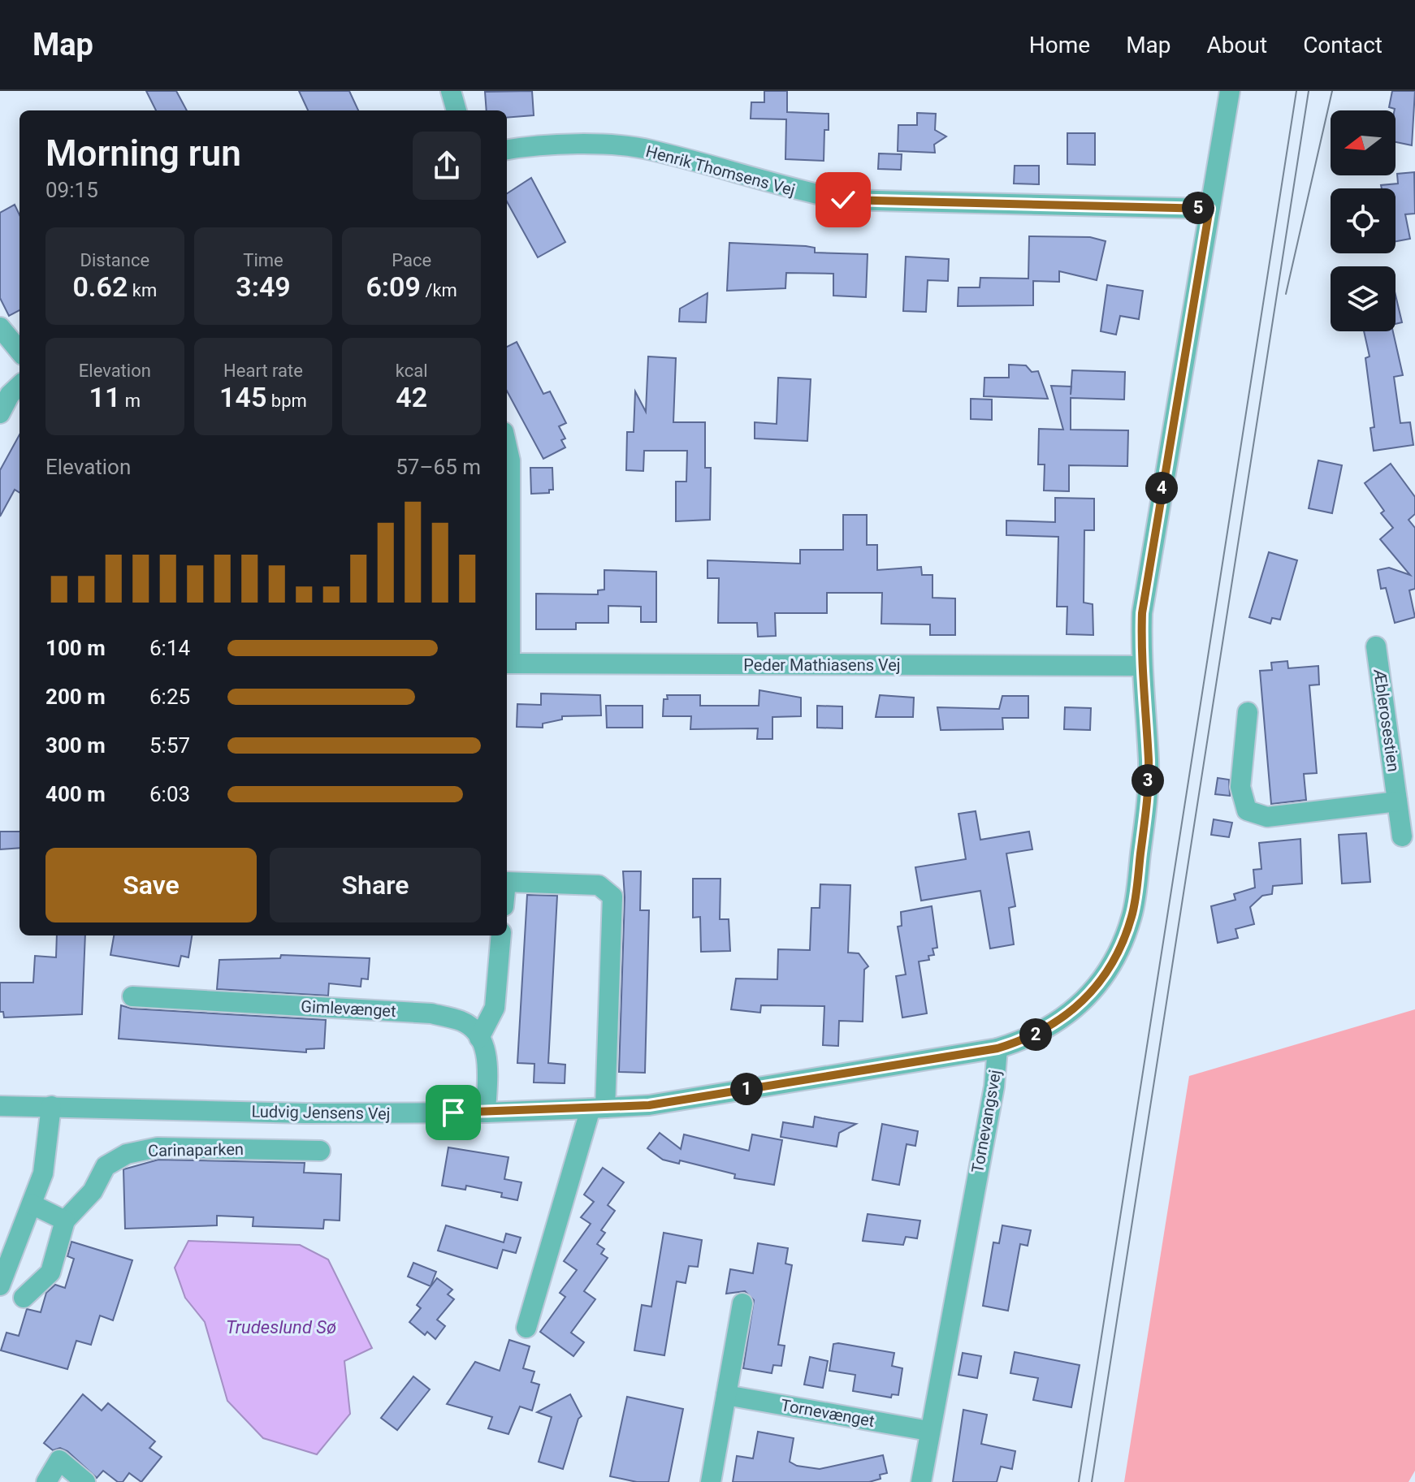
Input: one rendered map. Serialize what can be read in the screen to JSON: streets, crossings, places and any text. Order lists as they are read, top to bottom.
{
  "streets": {
    "street": [
      "Henrik Thomsens Vej",
      "Peder Mathiasens Vej",
      "Æblerosestien",
      "Gimlevænget",
      "Ludvig Jensens Vej",
      "Tornevangsvej",
      "Carinaparken",
      "Tornevænget"
    ]
  },
  "crossings": [
    ["Henrik Thomsens Vej", "Tornevangsvej"],
    ["Peder Mathiasens Vej", "Tornevangsvej"],
    ["Ludvig Jensens Vej", "Tornevangsvej"],
    ["Tornevangsvej", "Tornevænget"]
  ],
  "water": ["Trudeslund Sø"],
  "north": "left",
  "page": {
    "header": "Map",
    "nav": [
      "Home",
      "Map",
      "About",
      "Contact"
    ],
    "heading": ["Morning run", "09:15"],
    "pins": [
      "5",
      "4",
      "3",
      "2",
      "1"
    ],
    "stats": [
      ["Distance", "0.62 km"],
      ["Time", "3:49"],
      ["Pace", "6:09 /km"],
      ["Elevation", "11 m"],
      ["Heart rate", "145 bpm"],
      ["kcal", "42"]
    ],
    "chart": ["Elevation", "57–65 m"],
    "list": [
      {
        "name": "100 m",
        "note": "6:14"
      },
      {
        "name": "200 m",
        "note": "6:25"
      },
      {
        "name": "300 m",
        "note": "5:57"
      },
      {
        "name": "400 m",
        "note": "6:03"
      }
    ],
    "buttons": ["Save", "Share"]
  }
}
